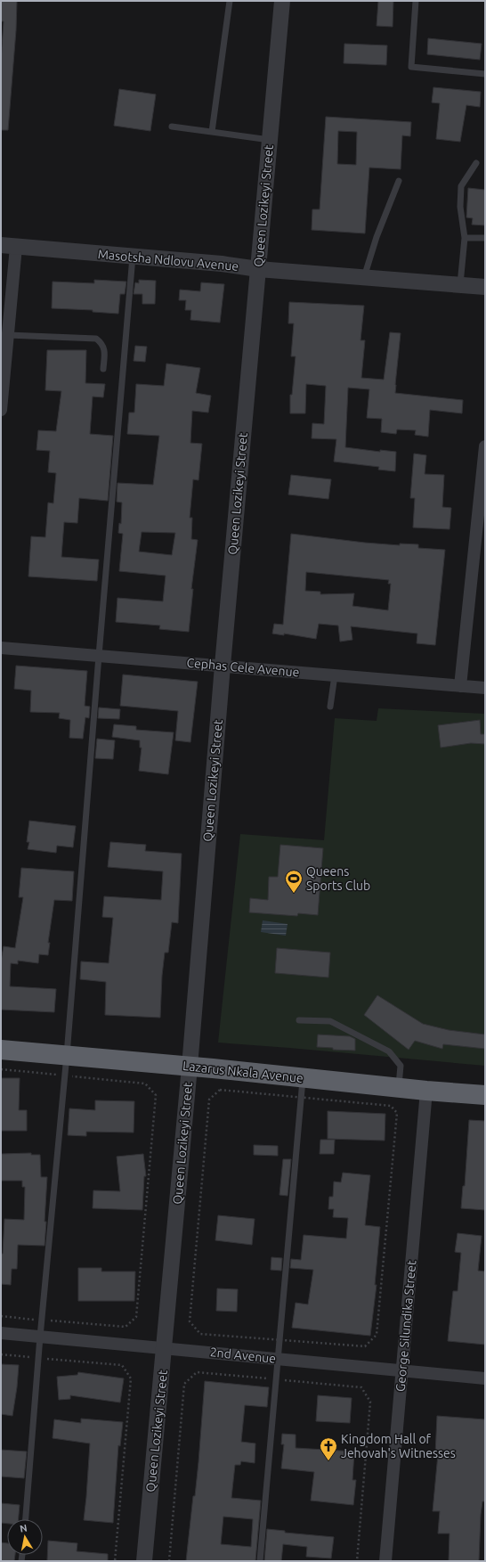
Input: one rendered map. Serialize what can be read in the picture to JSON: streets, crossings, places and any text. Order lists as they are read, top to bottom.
{
  "streets": {
    "highway": ["Lazarus Nkala Avenue"],
    "street": [
      "Queen Lozikeyi Street",
      "Masotsha Ndlovu Avenue",
      "Cephas Cele Avenue",
      "George Silundika Street",
      "2nd Avenue"
    ]
  },
  "crossings": [
    ["Queen Lozikeyi Street", "Masotsha Ndlovu Avenue"],
    ["Queen Lozikeyi Street", "Cephas Cele Avenue"],
    ["Queen Lozikeyi Street", "Lazarus Nkala Avenue"],
    ["Queen Lozikeyi Street", "2nd Avenue"],
    ["Lazarus Nkala Avenue", "George Silundika Street"],
    ["George Silundika Street", "2nd Avenue"]
  ],
  "places": {
    "sports": ["Queens Sports Club"],
    "church": ["Kingdom Hall of Jehovah's Witnesses"]
  },
  "north": "top"
}
